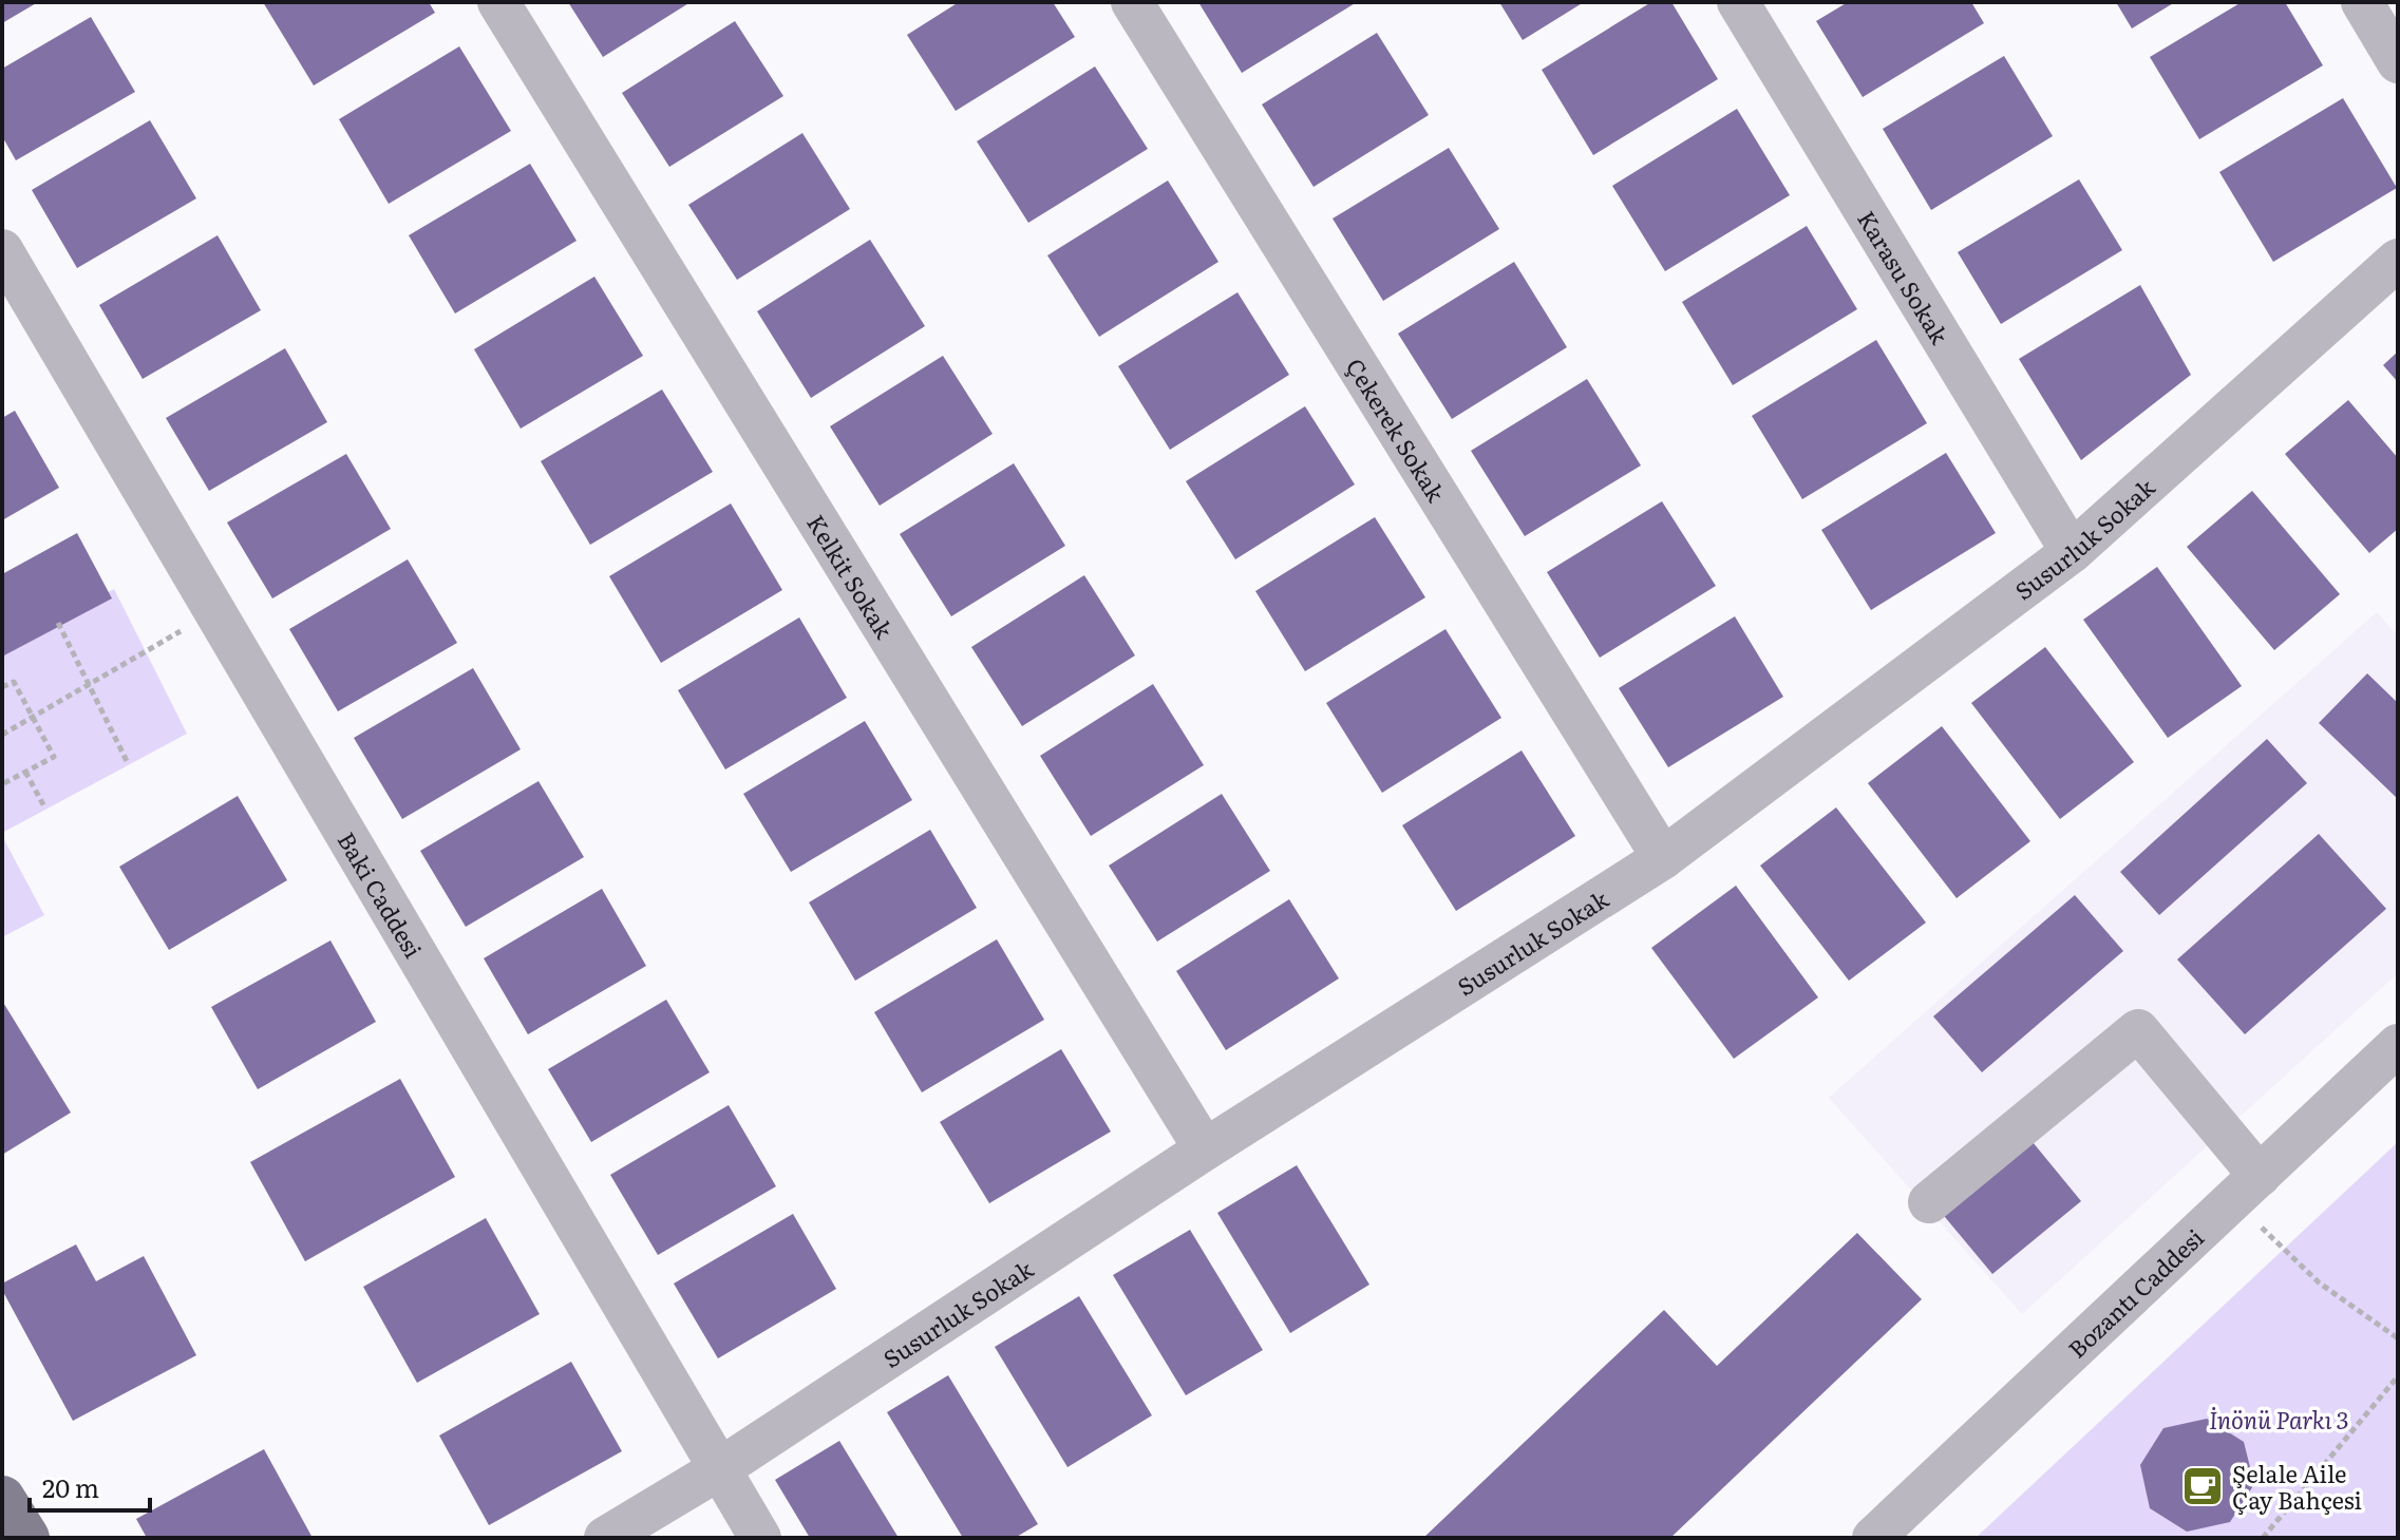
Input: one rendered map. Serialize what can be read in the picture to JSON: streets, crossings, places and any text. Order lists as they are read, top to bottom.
{
  "streets": {
    "street": [
      "Karasu Sokak",
      "Çekerek Sokak",
      "Susurluk Sokak",
      "Kelkit Sokak",
      "Baki Caddesi",
      "Bozantı Caddesi"
    ]
  },
  "crossings": [
    ["Karasu Sokak", "Susurluk Sokak"],
    ["Çekerek Sokak", "Susurluk Sokak"],
    ["Susurluk Sokak", "Kelkit Sokak"],
    ["Susurluk Sokak", "Baki Caddesi"]
  ],
  "parks": ["İnönü Parkı 3"],
  "places": {
    "cafe": ["Şelale Aile Çay Bahçesi"]
  },
  "scale_bar": "20 m"
}
